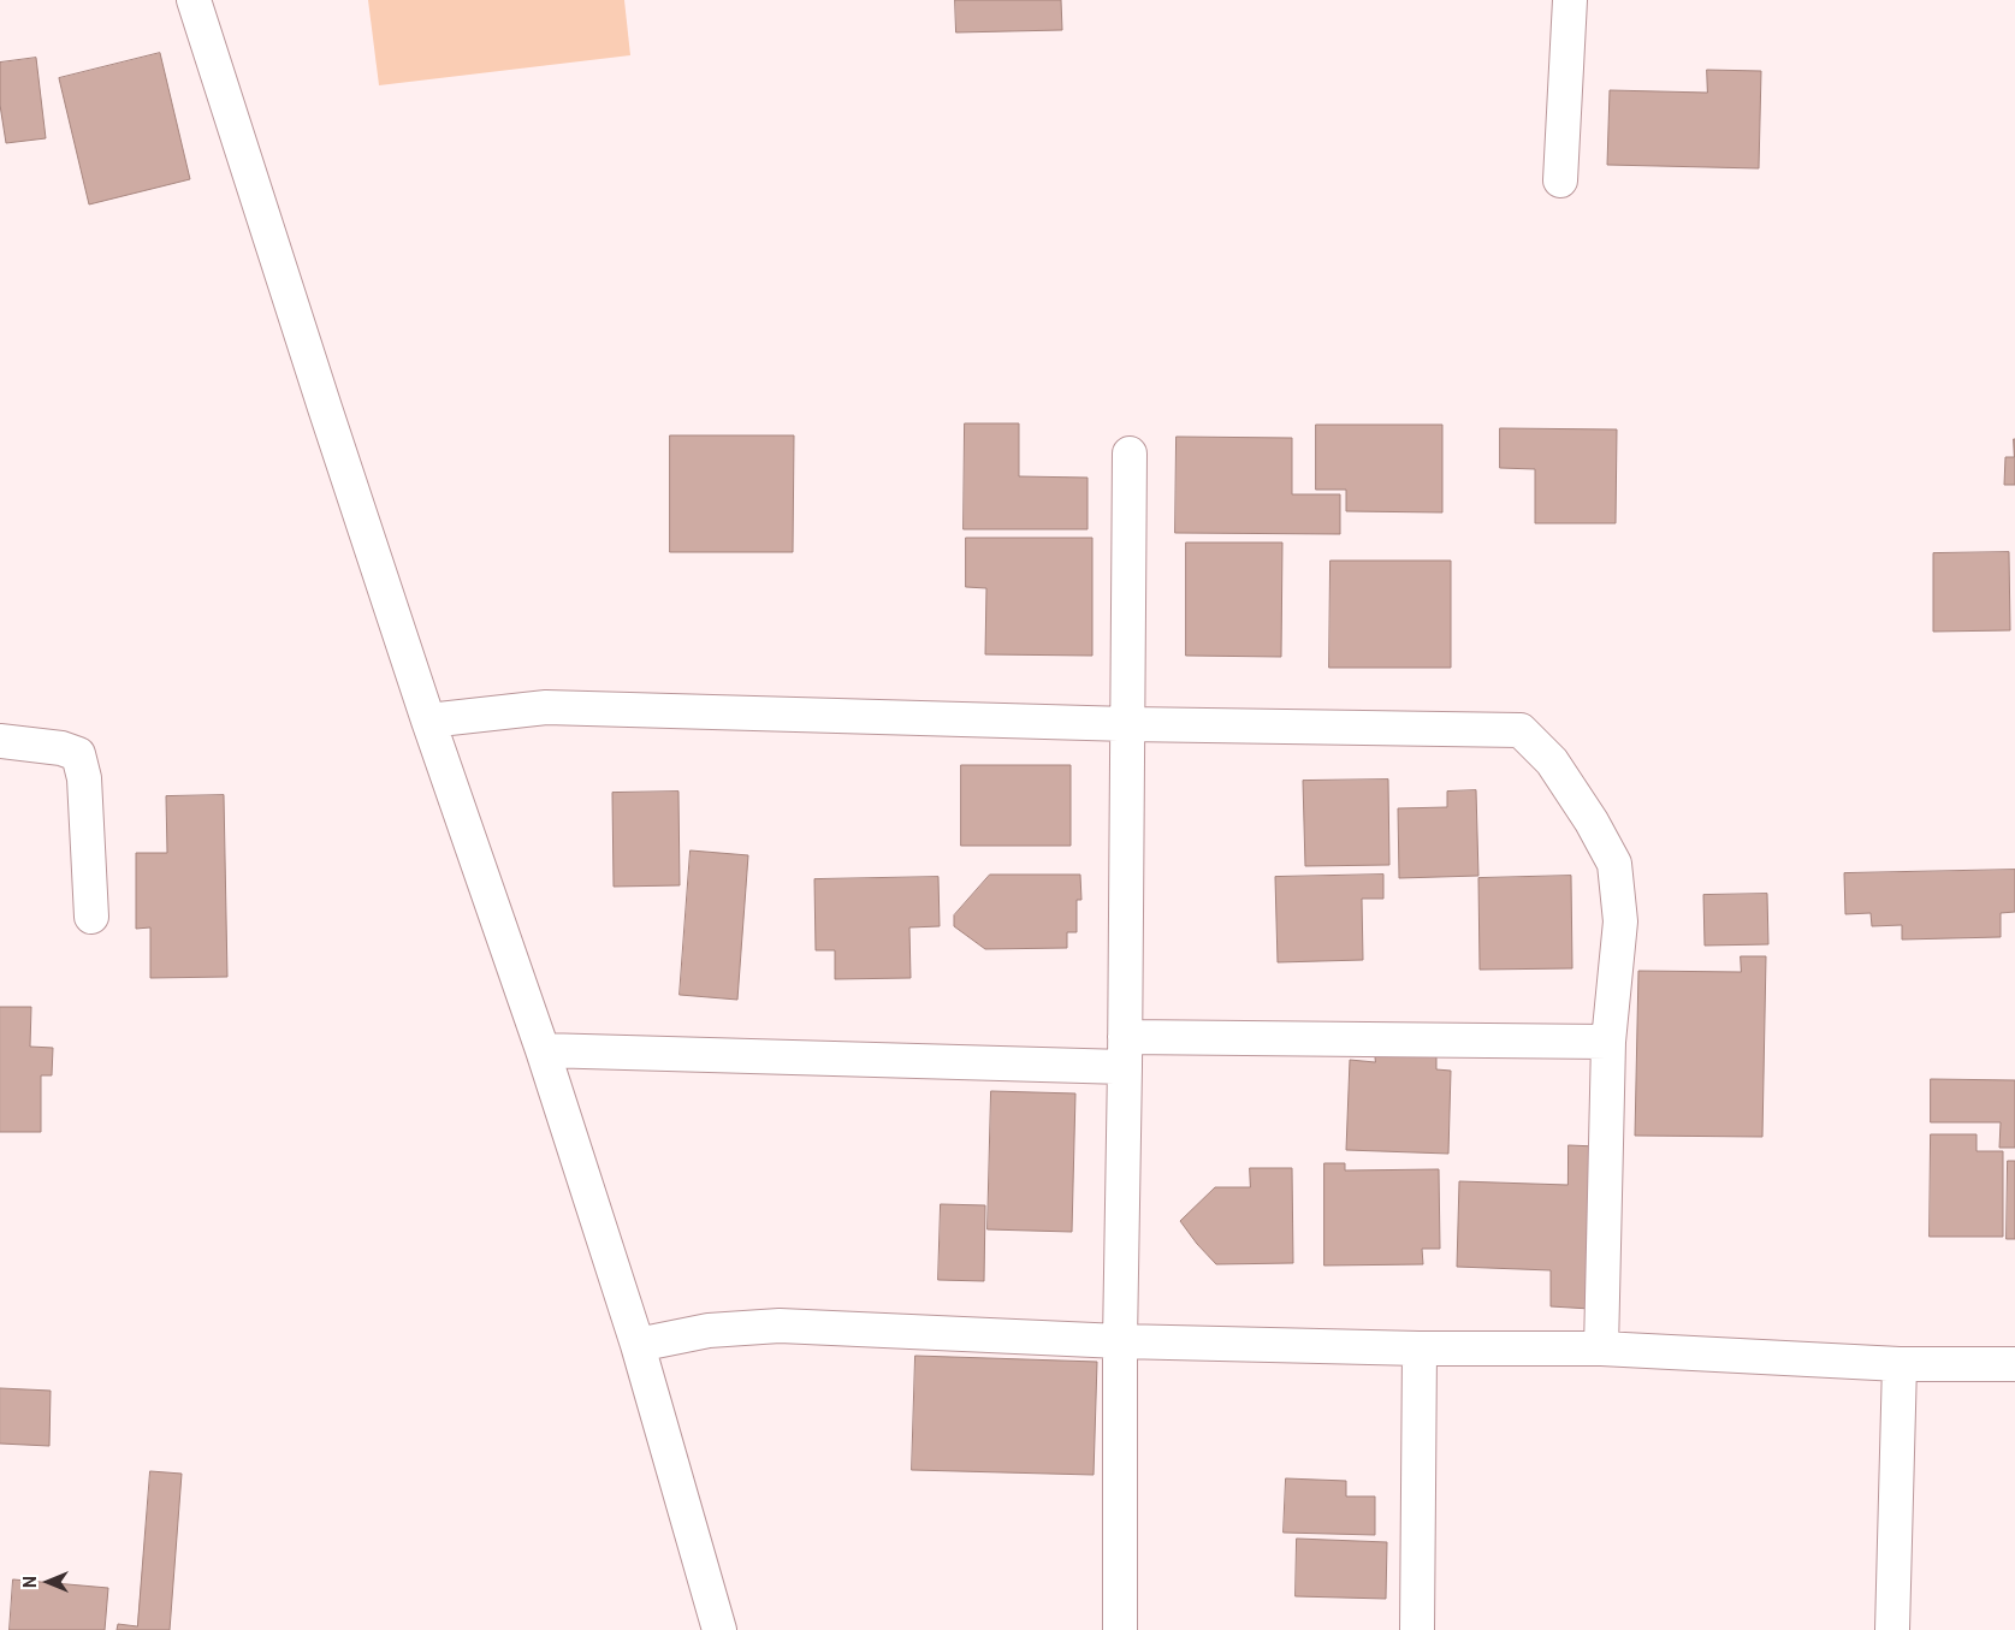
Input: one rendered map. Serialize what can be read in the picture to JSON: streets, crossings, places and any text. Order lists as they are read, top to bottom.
{
  "north": "left"
}
